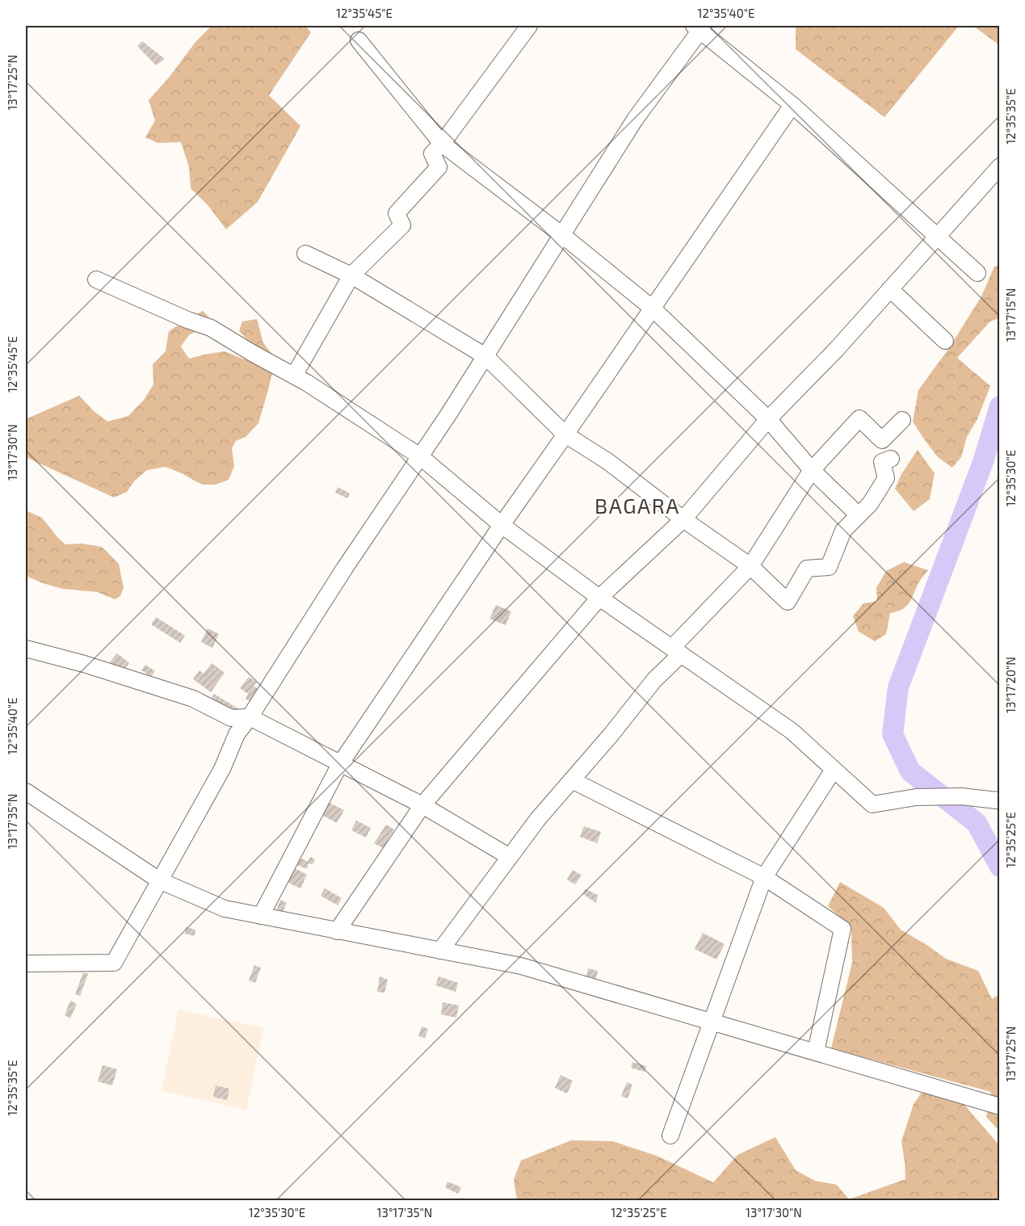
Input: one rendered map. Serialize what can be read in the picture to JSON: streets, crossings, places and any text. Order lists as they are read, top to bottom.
{
  "districts": ["BAGARA"],
  "coordinates": [
    "12°35'45\"E",
    "12°35'40\"E",
    "13°17'25\"N",
    "12°35'35\"E",
    "13°17'15\"N",
    "13°17'30\"N",
    "12°35'30\"E",
    "13°17'20\"N",
    "13°17'35\"N",
    "12°35'25\"E"
  ]
}
